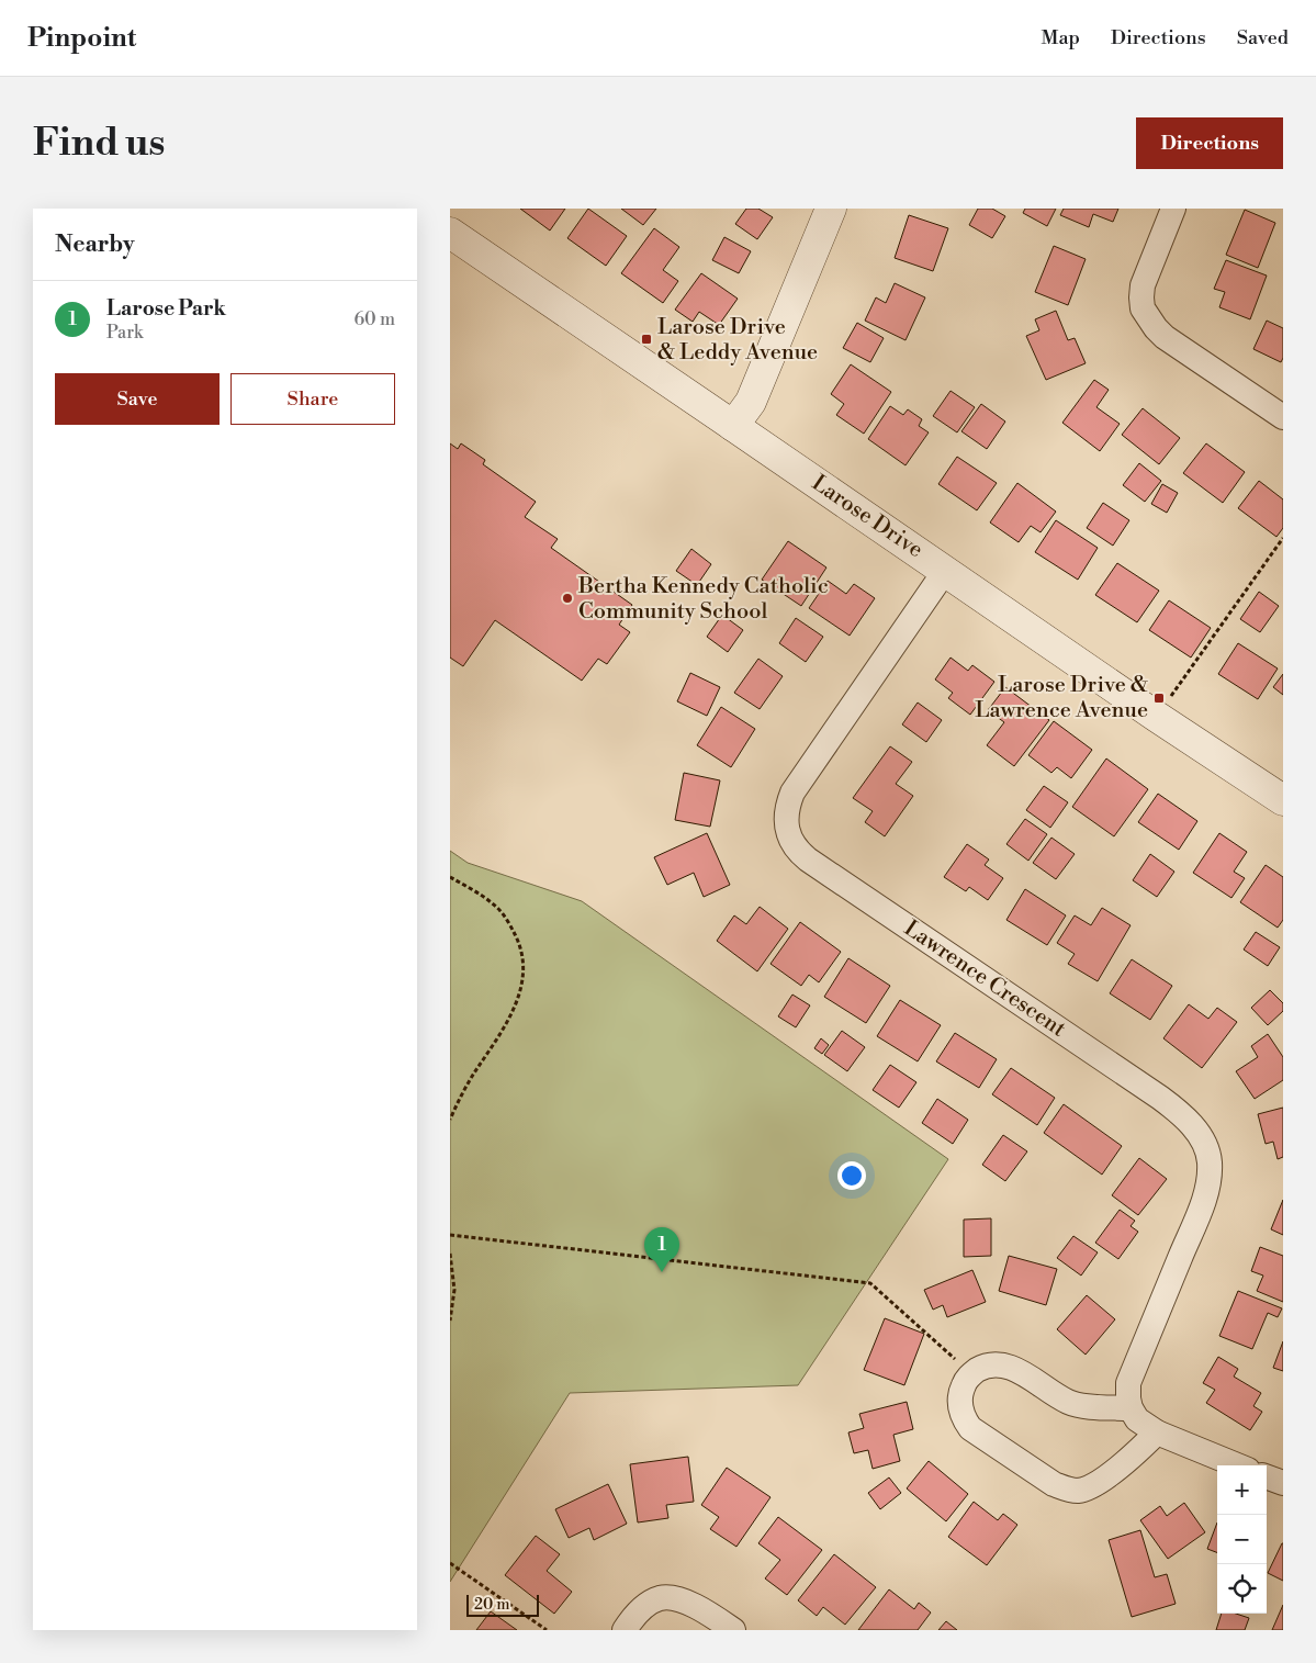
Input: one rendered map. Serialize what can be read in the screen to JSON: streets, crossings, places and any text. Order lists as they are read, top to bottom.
{
  "streets": {
    "street": ["Larose Drive", "Lawrence Crescent"]
  },
  "crossings": [
    ["Larose Drive", "Lawrence Crescent"]
  ],
  "places": {
    "transit": ["Larose Drive & Leddy Avenue", "Larose Drive & Lawrence Avenue"],
    "other": ["Bertha Kennedy Catholic Community School"]
  },
  "scale_bar": "20 m",
  "page": {
    "header": "Pinpoint",
    "nav": ["Map", "Directions", "Saved"],
    "buttons": [
      "Directions",
      ["Save", "Share"]
    ],
    "title": "Find us",
    "heading": "Nearby",
    "list": [
      {
        "mark": "1",
        "name": "Larose Park",
        "note": "Park",
        "value": "60 m"
      }
    ],
    "pins": "1",
    "map_buttons": ["+", "−"],
    "scale": "20 m"
  }
}
